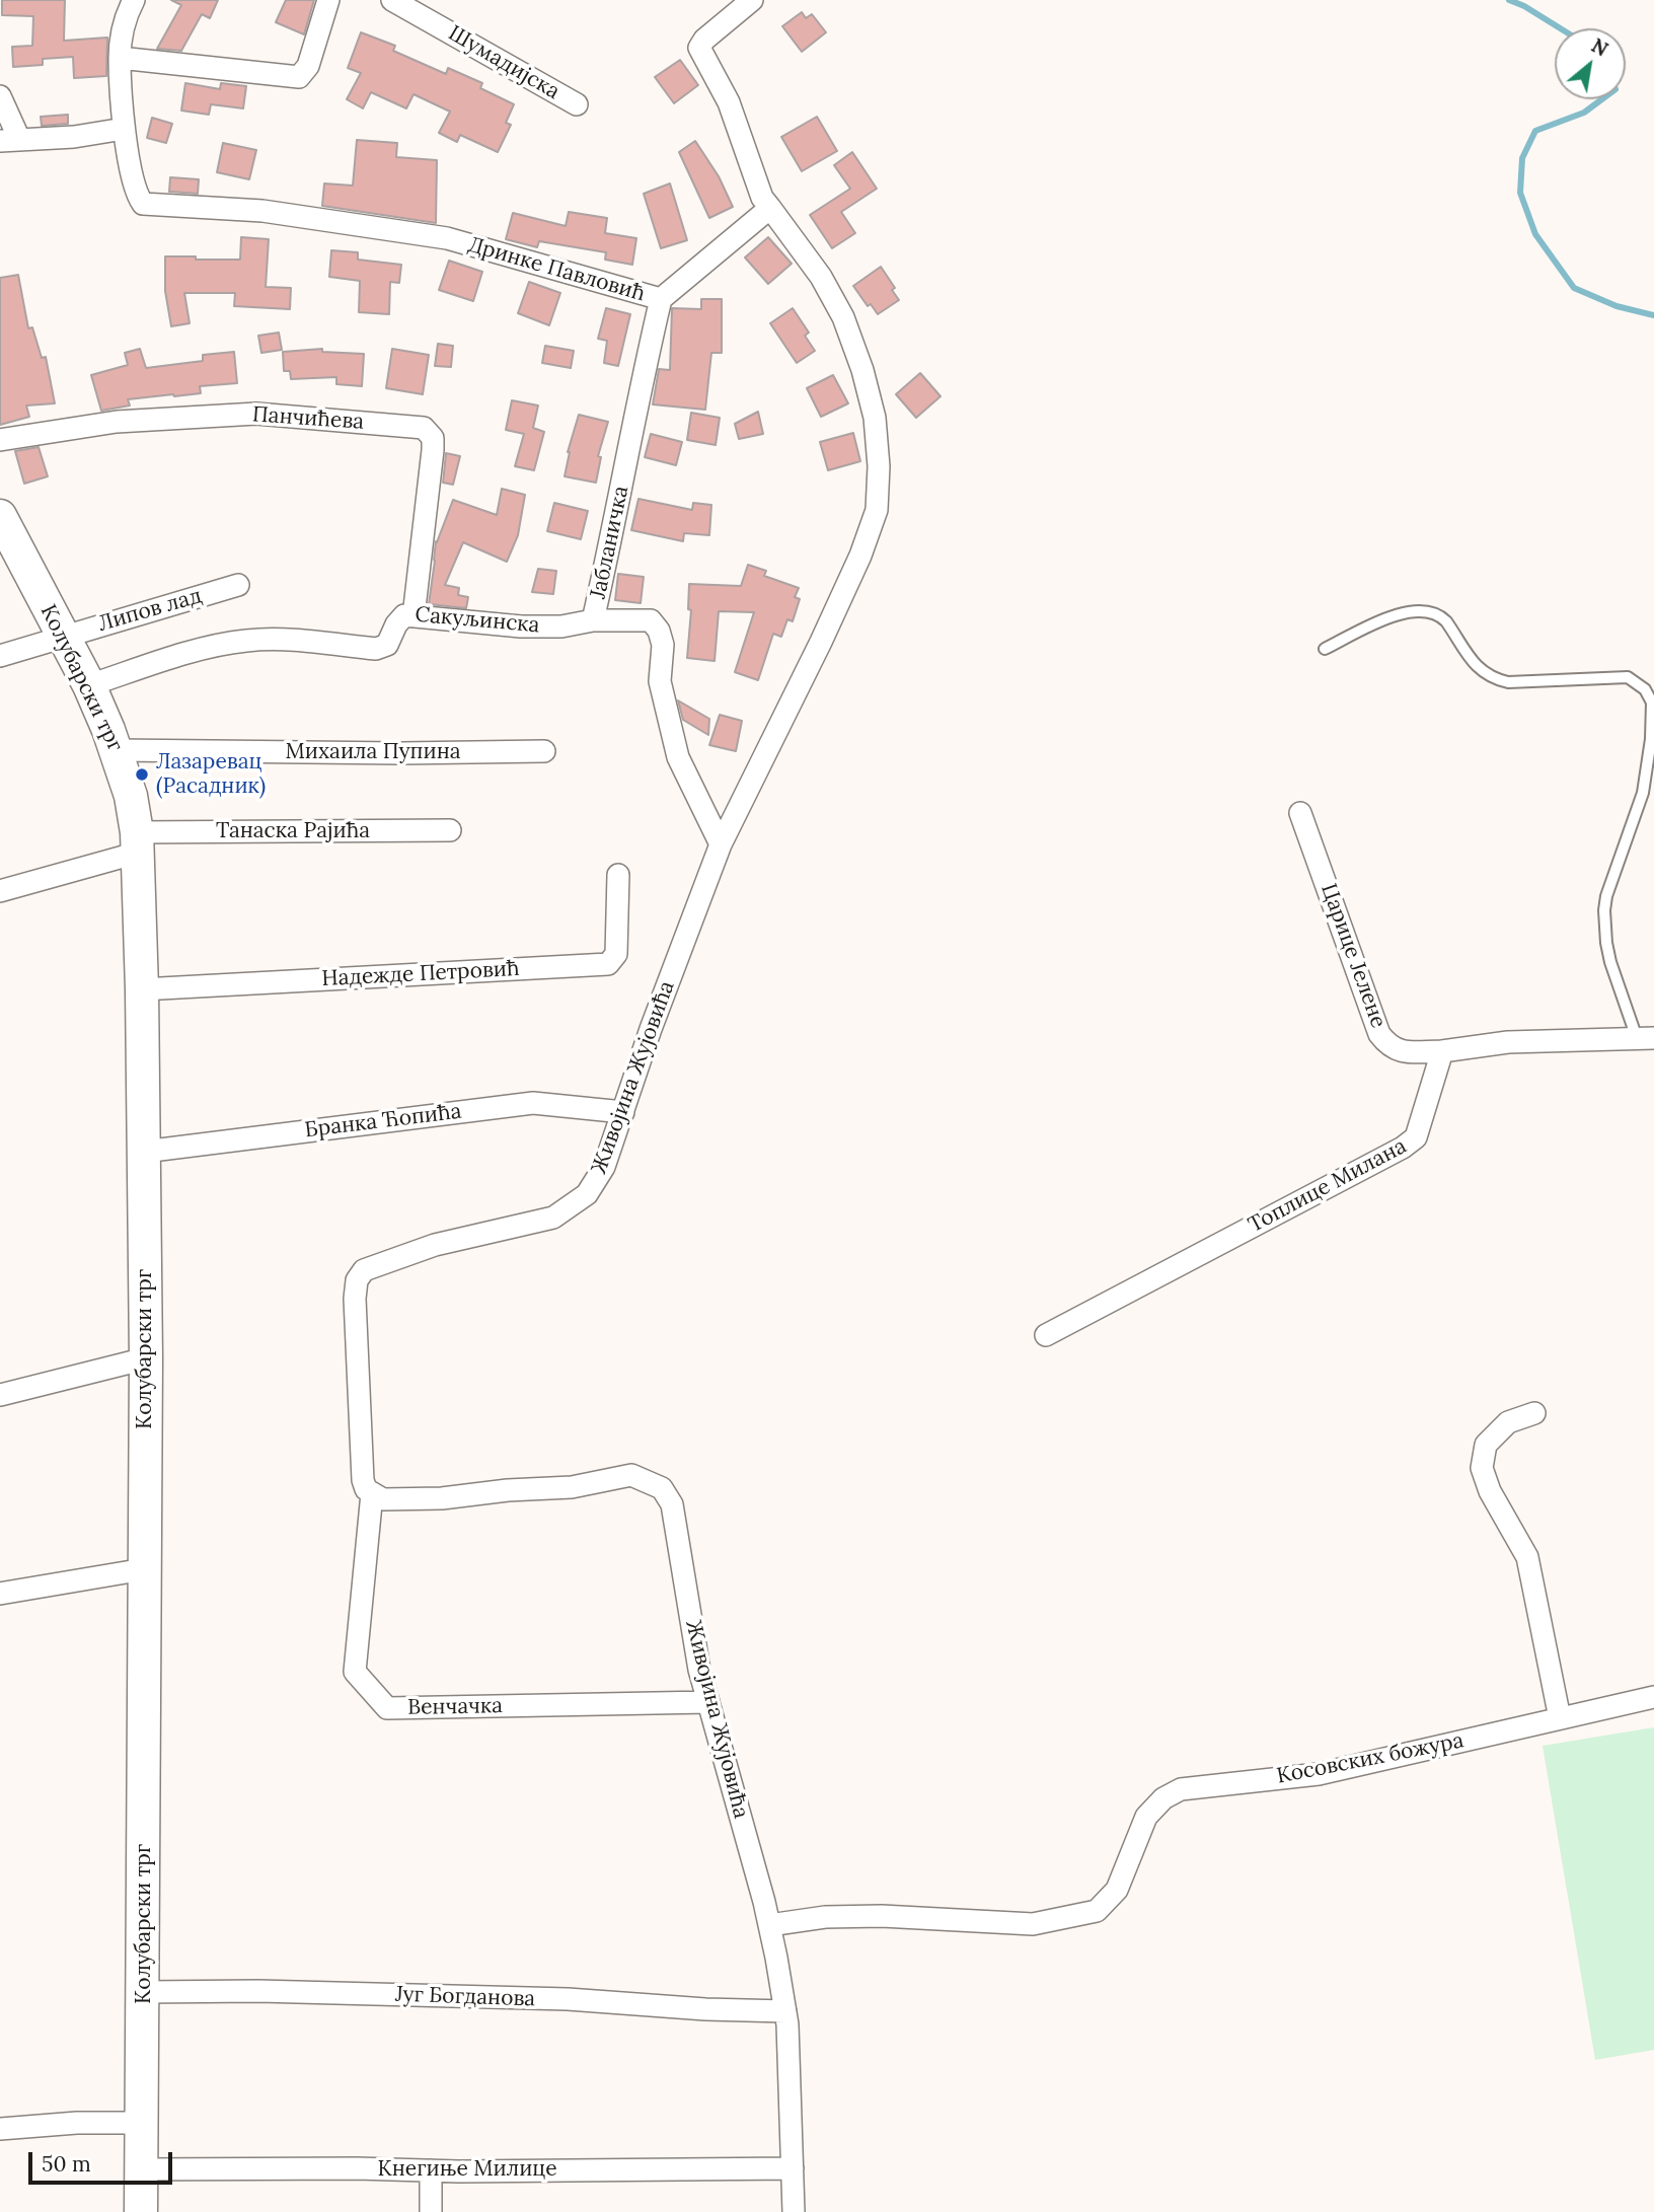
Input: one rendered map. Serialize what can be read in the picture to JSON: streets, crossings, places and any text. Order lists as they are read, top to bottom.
{
  "streets": {
    "street": [
      "Шумадијска",
      "Дринке Павловић",
      "Панчићева",
      "Јабланичка",
      "Липов лад",
      "Сакуљинска",
      "Колубарски трг",
      "Михаила Пупина",
      "Танаска Рајића",
      "Царице Јелене",
      "Надежде Петровић",
      "Живојина Жујовића",
      "Бранка Ћопића",
      "Топлице Милана",
      "Венчачка",
      "Косовских божура",
      "Југ Богданова",
      "Кнегиње Милице"
    ]
  },
  "crossings": [
    ["Дринке Павловић", "Јабланичка"],
    ["Дринке Павловић", "Живојина Жујовића"],
    ["Панчићева", "Сакуљинска"],
    ["Јабланичка", "Сакуљинска"],
    ["Јабланичка", "Живојина Жујовића"],
    ["Липов лад", "Колубарски трг"],
    ["Сакуљинска", "Колубарски трг"],
    ["Колубарски трг", "Михаила Пупина"],
    ["Колубарски трг", "Танаска Рајића"],
    ["Колубарски трг", "Надежде Петровић"],
    ["Колубарски трг", "Бранка Ћопића"],
    ["Колубарски трг", "Југ Богданова"],
    ["Колубарски трг", "Кнегиње Милице"],
    ["Царице Јелене", "Топлице Милана"],
    ["Живојина Жујовића", "Бранка Ћопића"],
    ["Живојина Жујовића", "Венчачка"],
    ["Живојина Жујовића", "Косовских божура"],
    ["Живојина Жујовића", "Југ Богданова"],
    ["Живојина Жујовића", "Кнегиње Милице"]
  ],
  "places": ["Лазаревац (Расадник)"],
  "scale_bar": "50 m",
  "north": "top right"
}
